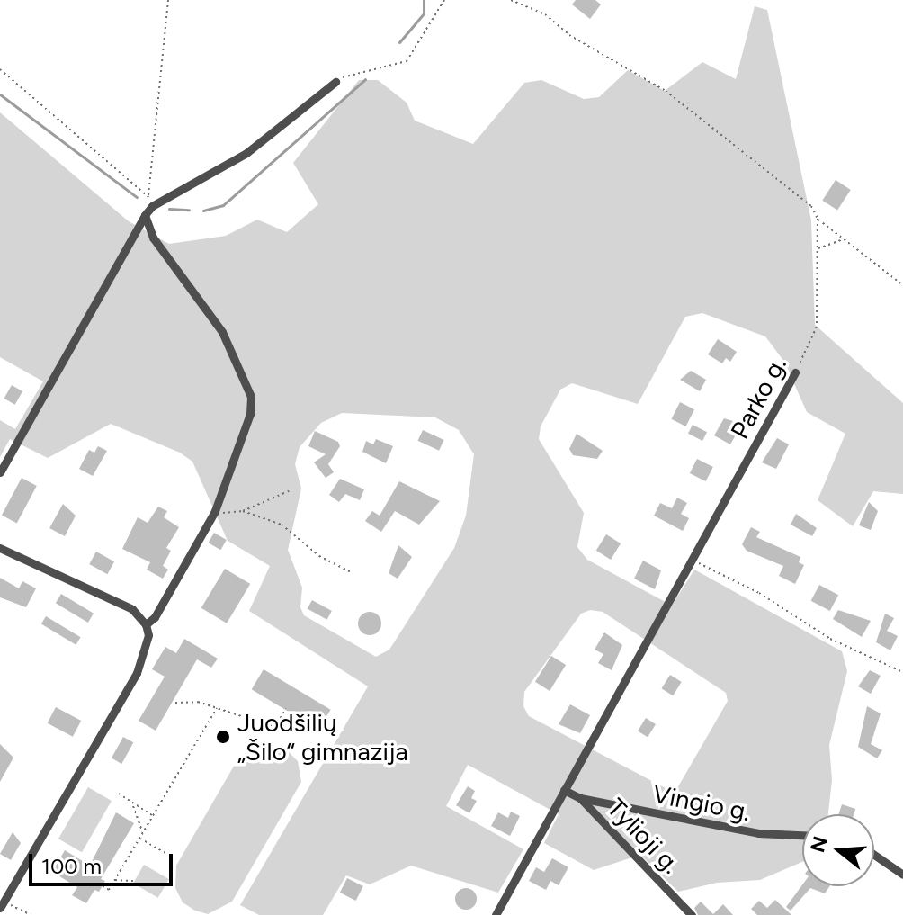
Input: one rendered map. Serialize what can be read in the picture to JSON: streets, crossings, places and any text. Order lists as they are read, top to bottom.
{
  "streets": {
    "street": ["Parko g.", "Vingio g.", "Tylioji g."]
  },
  "crossings": [
    ["Parko g.", "Tylioji g."],
    ["Vingio g.", "Tylioji g."]
  ],
  "places": ["Juodšilių „Šilo“ gimnazija"],
  "scale_bar": "100 m",
  "north": "left"
}
